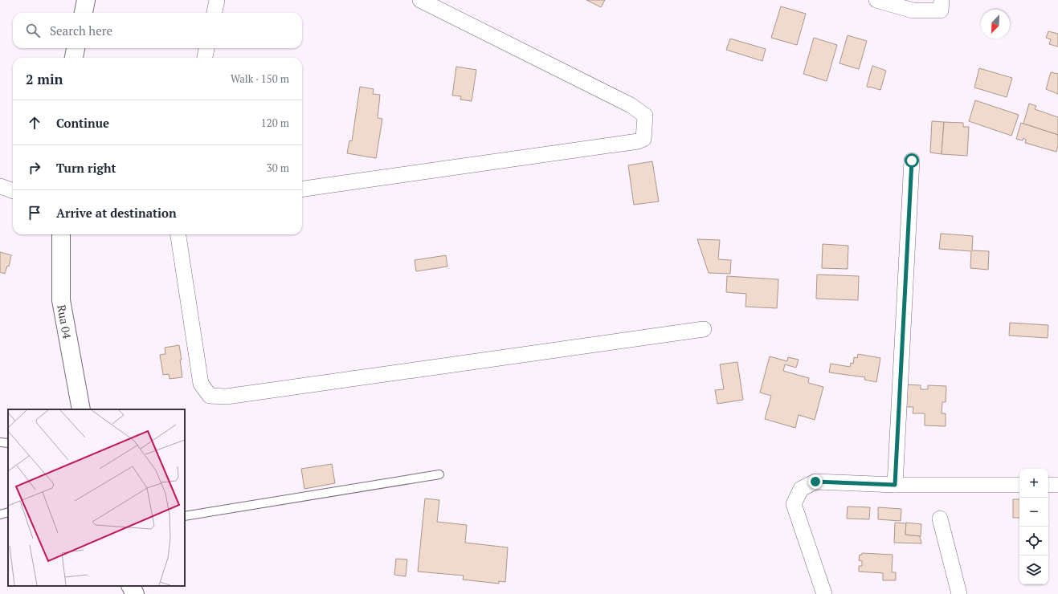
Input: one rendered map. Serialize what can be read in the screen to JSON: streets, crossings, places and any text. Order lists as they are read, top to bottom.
{
  "streets": {
    "street": ["Rua 04"]
  },
  "north": "bottom left",
  "page": {
    "search": "Search here",
    "heading": ["2 min", "Walk · 150 m"],
    "list": [
      ["Continue", "120 m"],
      ["Turn right", "30 m"],
      "Arrive at destination"
    ],
    "map_buttons": ["+", "−"]
  }
}
